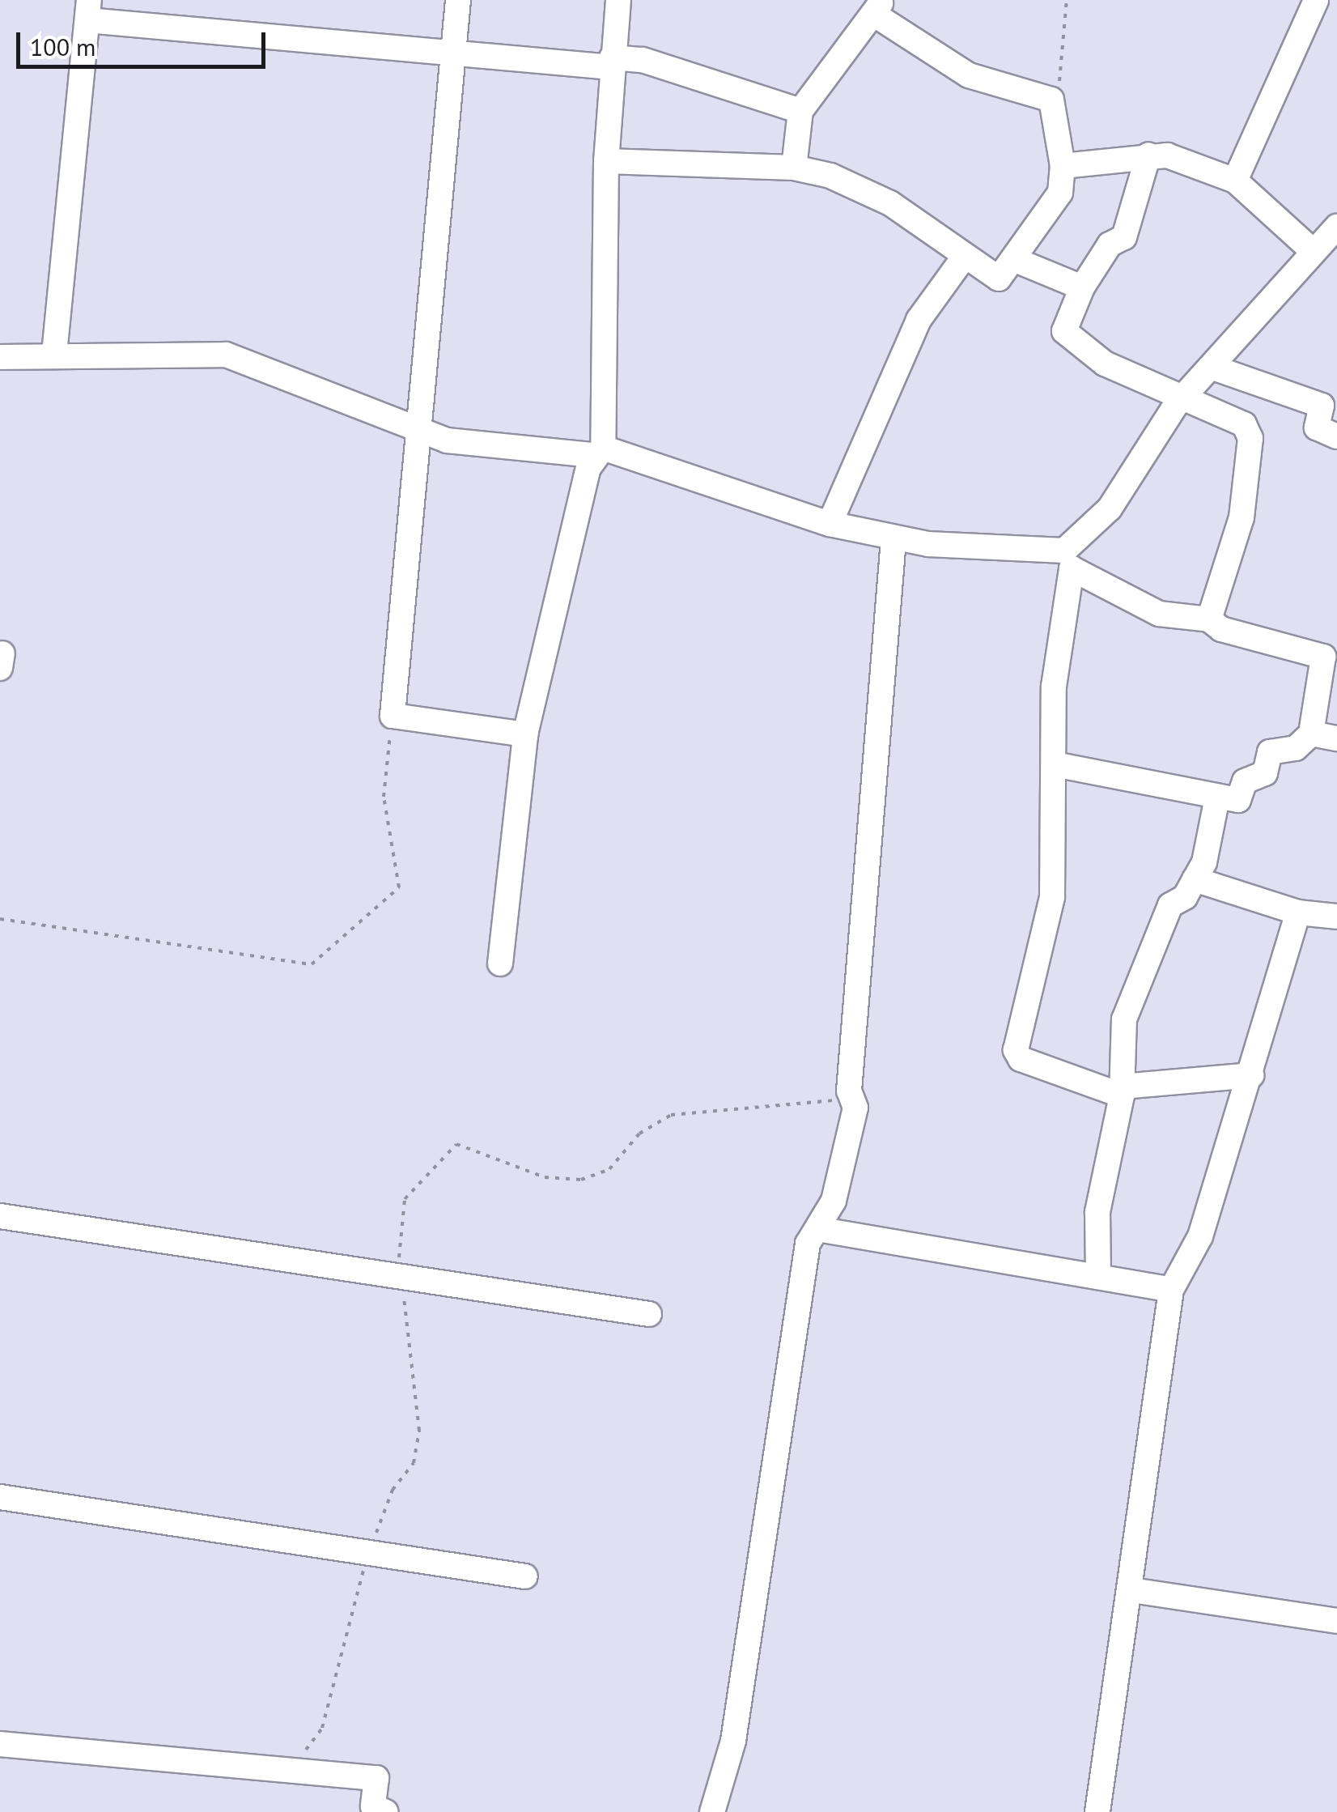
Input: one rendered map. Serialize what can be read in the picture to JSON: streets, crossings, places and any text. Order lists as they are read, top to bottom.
{
  "scale_bar": "100 m"
}
